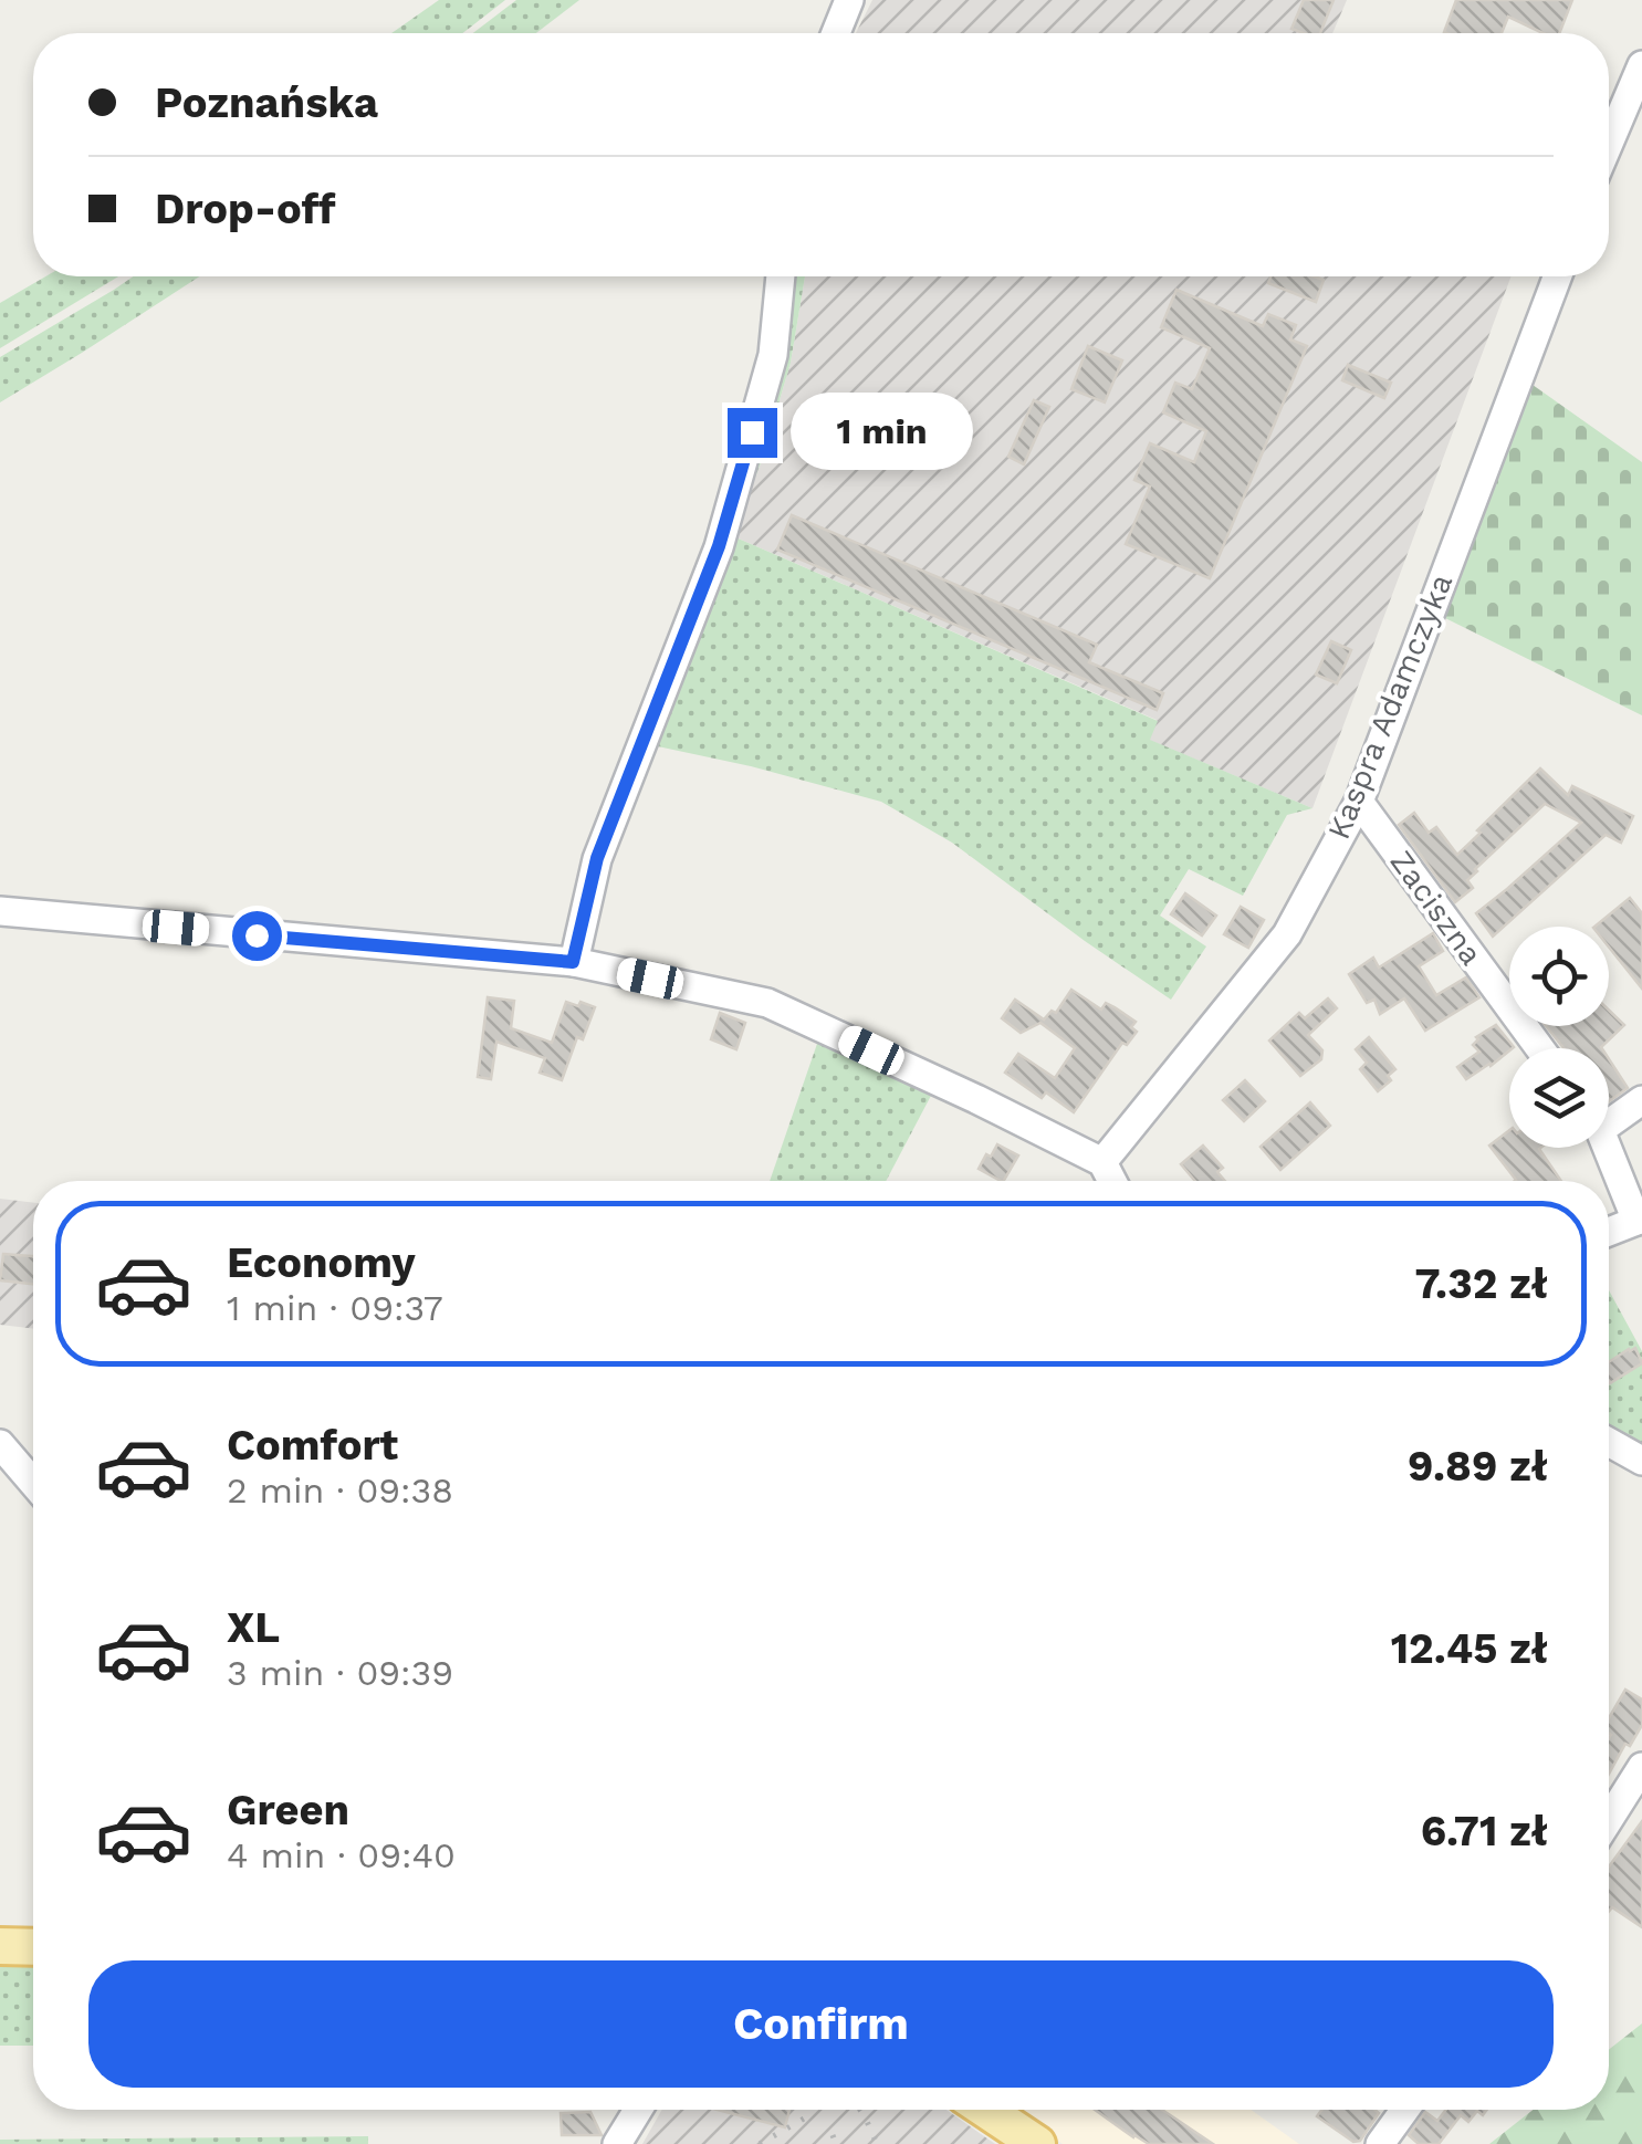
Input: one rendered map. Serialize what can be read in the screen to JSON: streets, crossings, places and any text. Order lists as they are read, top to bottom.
{
  "streets": {
    "street": ["Kaspra Adamczyka", "Zaciszna"]
  },
  "crossings": [
    ["Kaspra Adamczyka", "Zaciszna"]
  ],
  "page": {
    "banner": ["Poznańska", "Drop-off"],
    "bubble": "1 min",
    "list": [
      {
        "name": "Economy",
        "note": "1 min · 09:37",
        "value": "7.32 zł"
      },
      {
        "name": "Comfort",
        "note": "2 min · 09:38",
        "value": "9.89 zł"
      },
      {
        "name": "XL",
        "note": "3 min · 09:39",
        "value": "12.45 zł"
      },
      {
        "name": "Green",
        "note": "4 min · 09:40",
        "value": "6.71 zł"
      }
    ],
    "buttons": "Confirm"
  }
}
